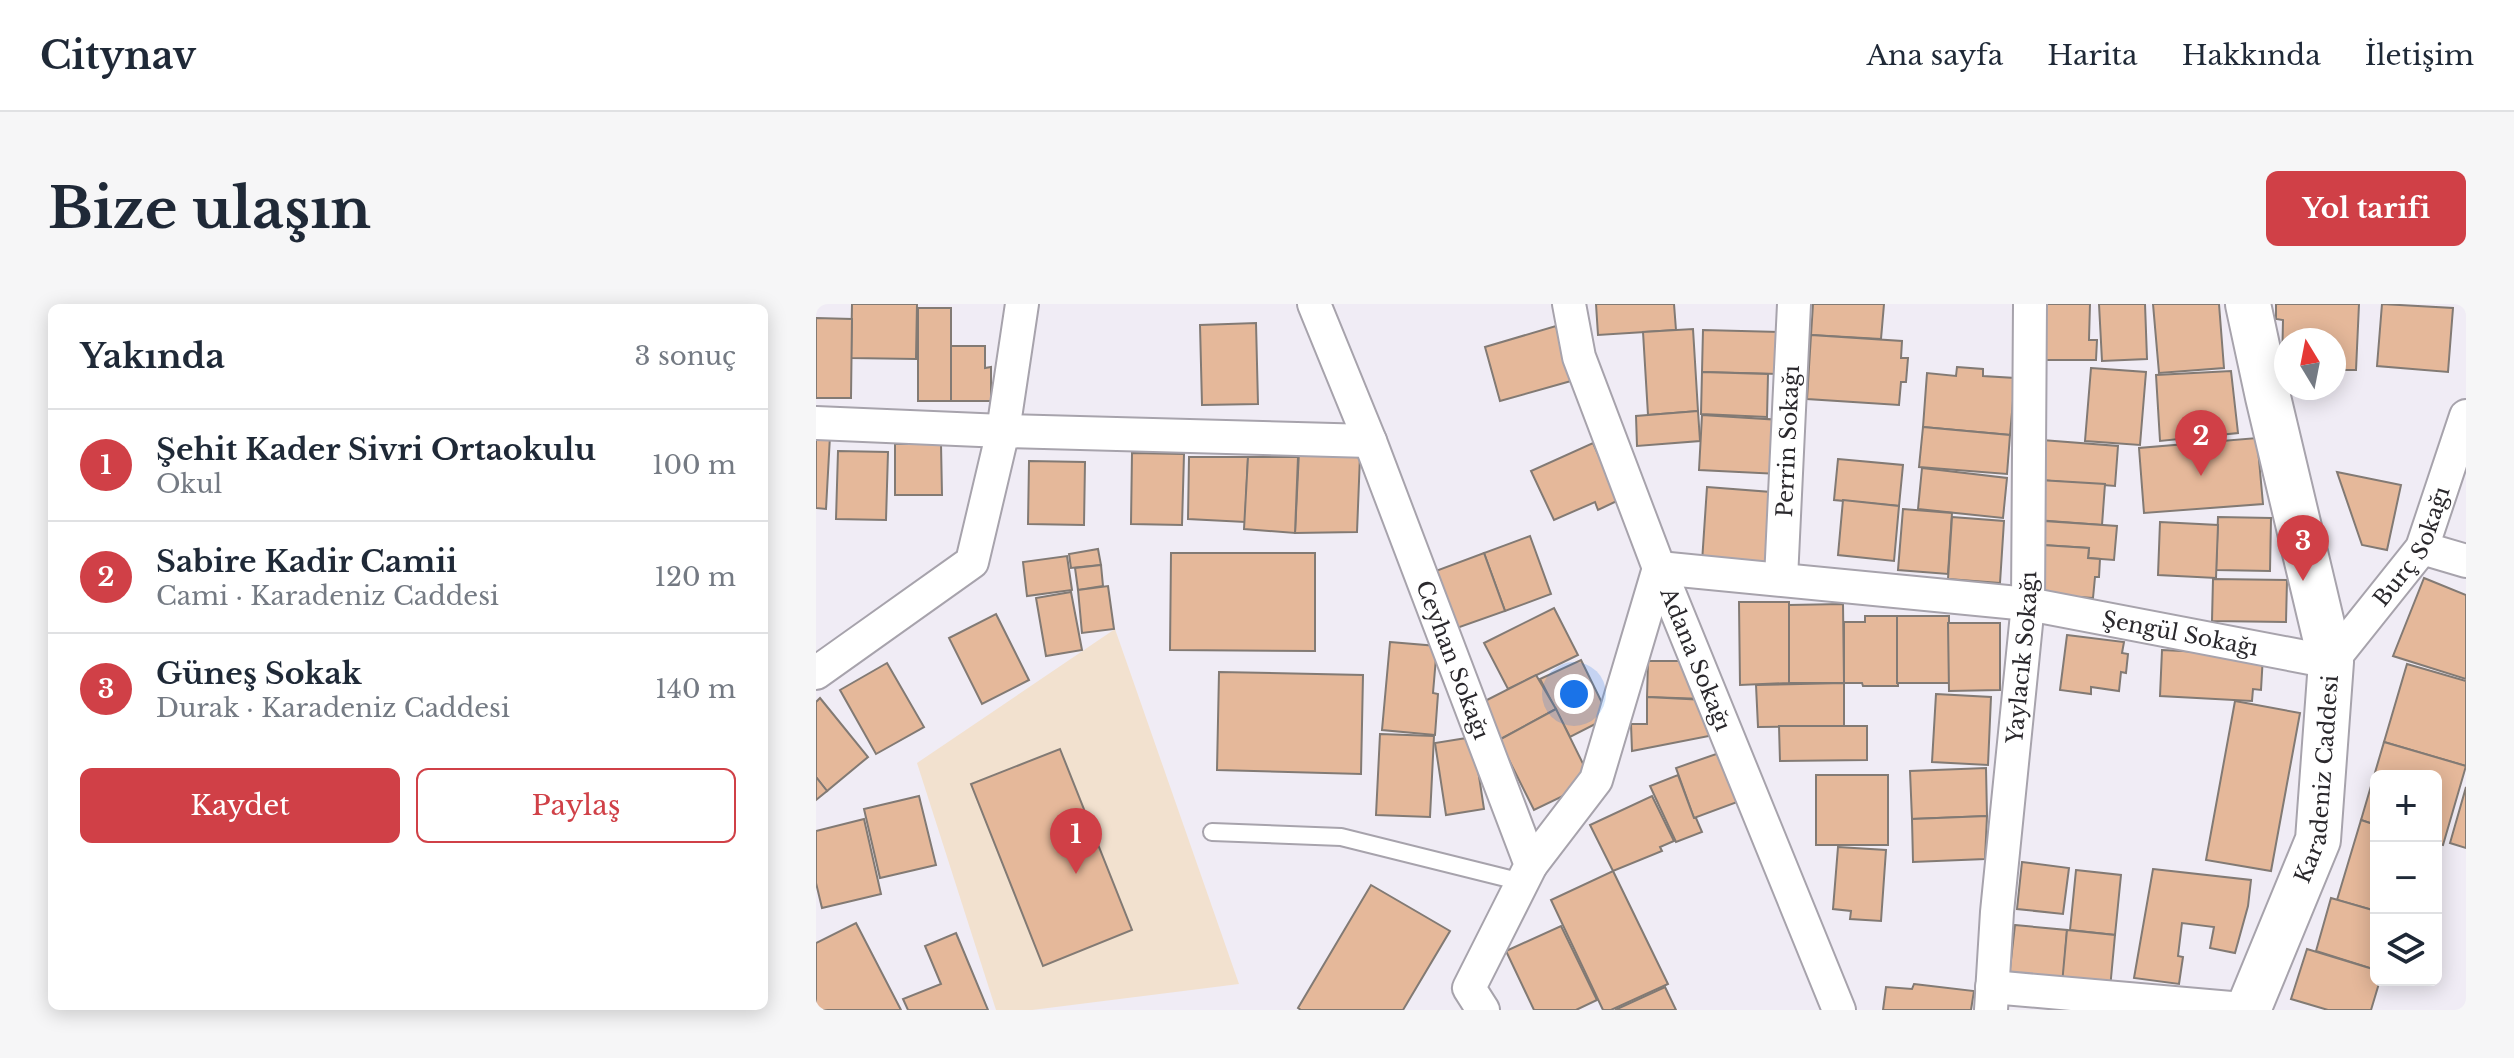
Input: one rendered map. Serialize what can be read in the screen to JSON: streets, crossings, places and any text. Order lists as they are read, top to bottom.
{
  "streets": {
    "main road": ["Karadeniz Caddesi"],
    "street": [
      "Perrin Sokağı",
      "Burç Sokağı",
      "Şengül Sokağı",
      "Yaylacık Sokağı",
      "Ceyhan Sokağı",
      "Adana Sokağı"
    ]
  },
  "crossings": [
    ["Perrin Sokağı", "Şengül Sokağı"],
    ["Burç Sokağı", "Şengül Sokağı"],
    ["Burç Sokağı", "Karadeniz Caddesi"],
    ["Şengül Sokağı", "Yaylacık Sokağı"],
    ["Şengül Sokağı", "Adana Sokağı"],
    ["Şengül Sokağı", "Karadeniz Caddesi"]
  ],
  "north": "top",
  "page": {
    "header": "Citynav",
    "nav": [
      "Ana sayfa",
      "Harita",
      "Hakkında",
      "İletişim"
    ],
    "buttons": [
      "Yol tarifi",
      ["Kaydet", "Paylaş"]
    ],
    "title": "Bize ulaşın",
    "heading": ["Yakında", "3 sonuç"],
    "list": [
      {
        "mark": "1",
        "name": "Şehit Kader Sivri Ortaokulu",
        "note": "Okul",
        "value": "100 m"
      },
      {
        "mark": "2",
        "name": "Sabire Kadir Camii",
        "note": "Cami · Karadeniz Caddesi",
        "value": "120 m"
      },
      {
        "mark": "3",
        "name": "Güneş Sokak",
        "note": "Durak · Karadeniz Caddesi",
        "value": "140 m"
      }
    ],
    "pins": ["2", "3", "1"],
    "map_buttons": ["+", "−"]
  }
}
